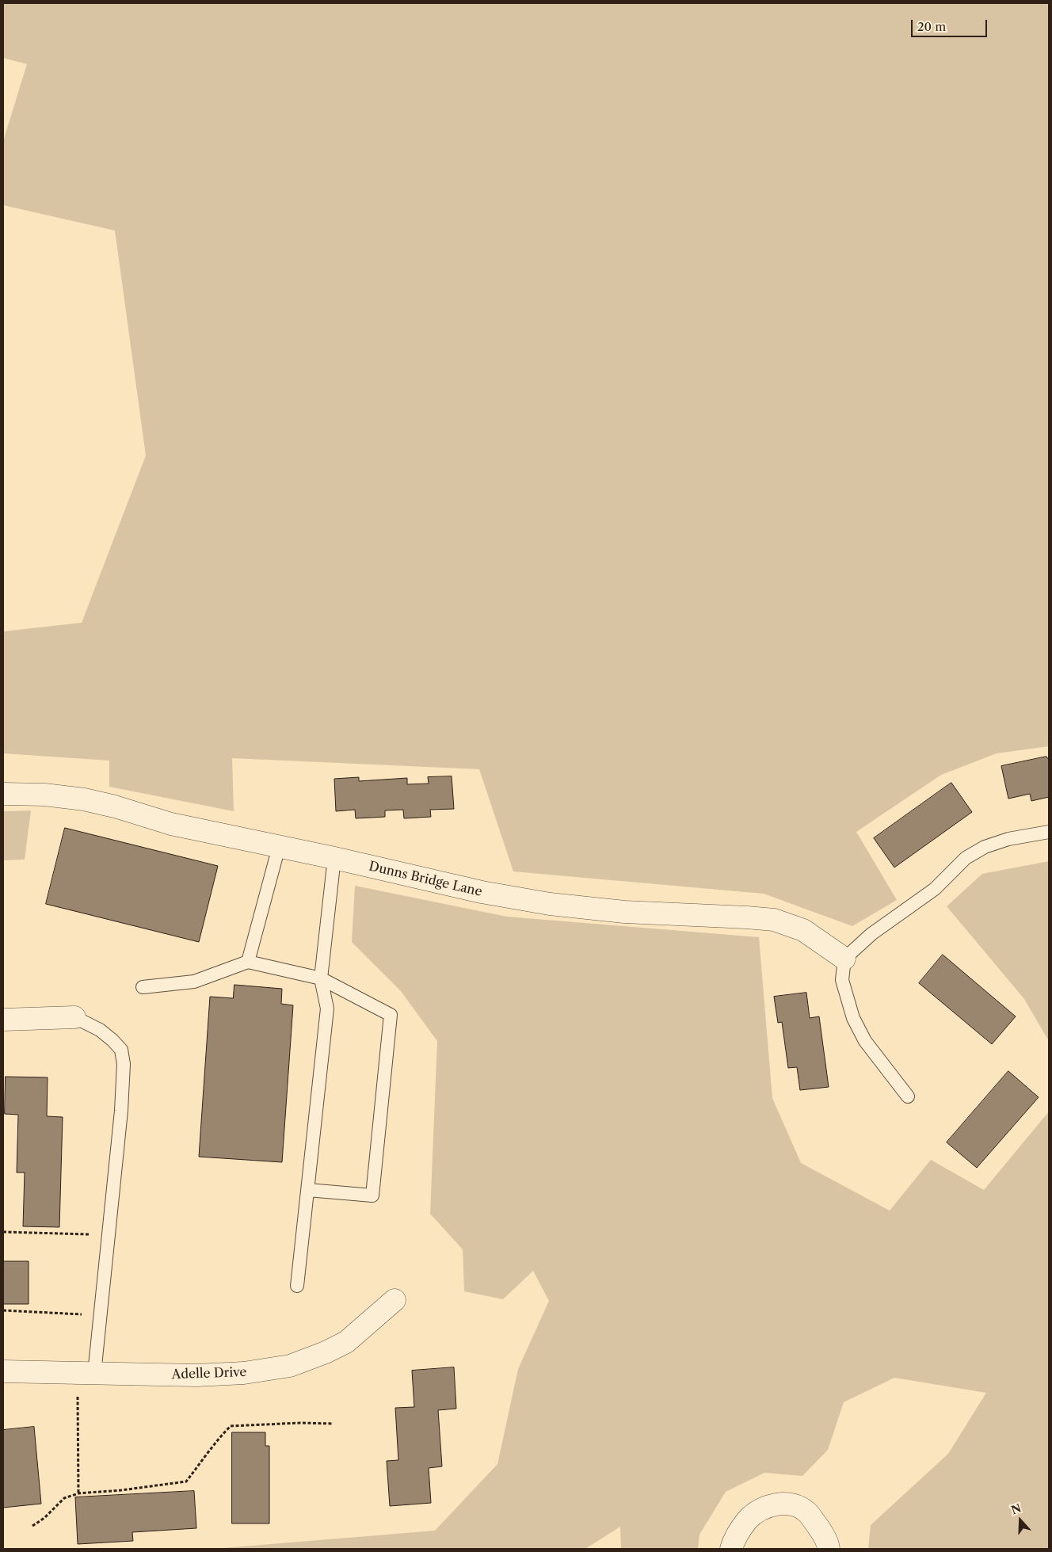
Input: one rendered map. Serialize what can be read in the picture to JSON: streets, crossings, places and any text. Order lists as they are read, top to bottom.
{
  "streets": {
    "street": ["Dunns Bridge Lane", "Adelle Drive"]
  },
  "scale_bar": "20 m",
  "north": "top"
}
